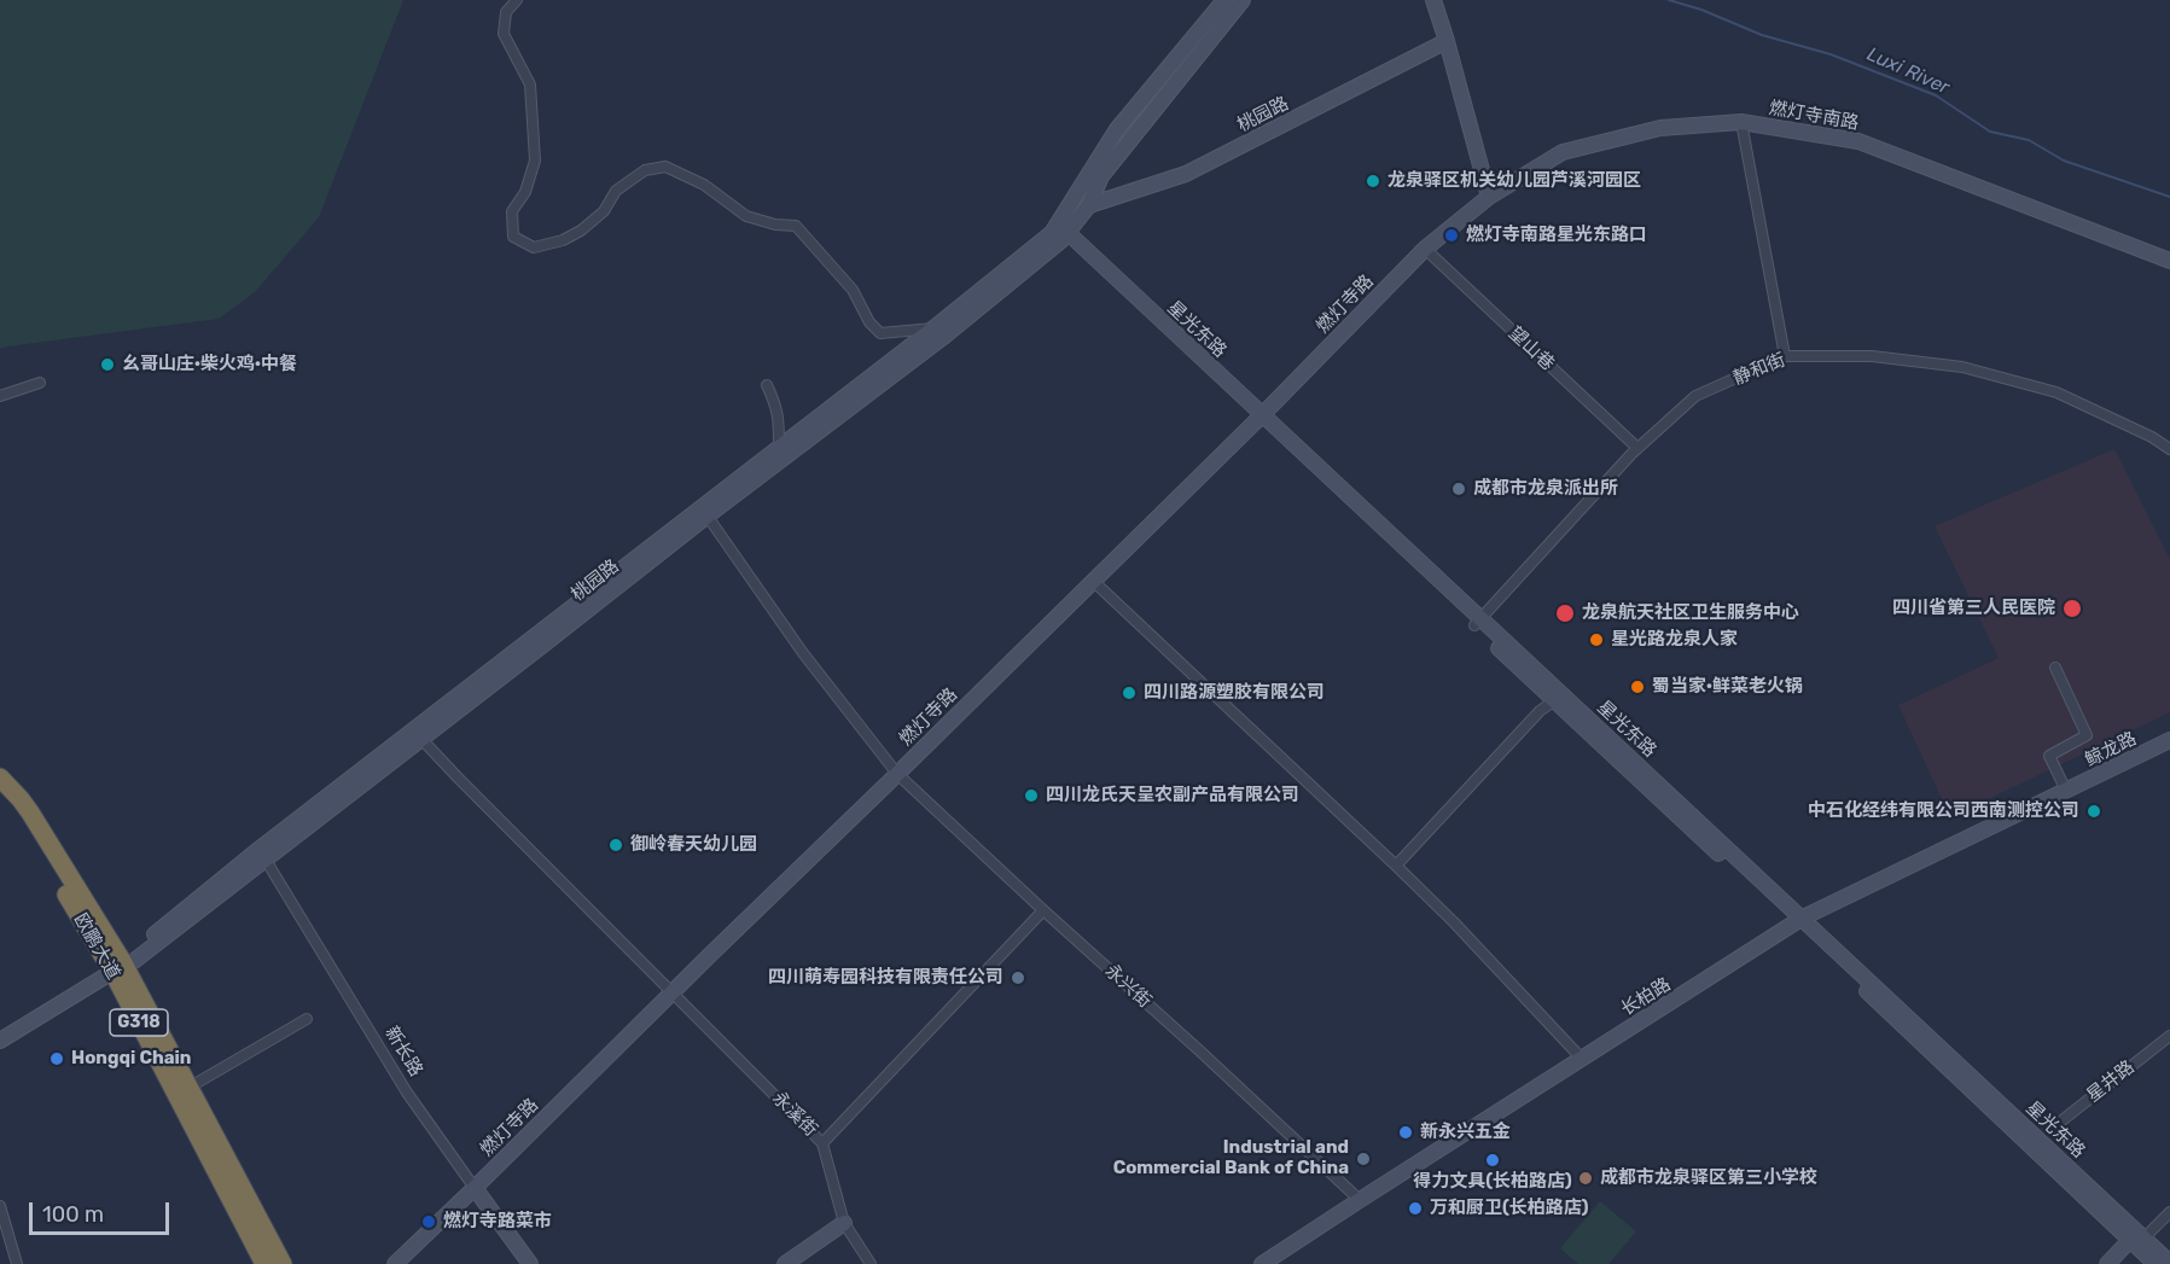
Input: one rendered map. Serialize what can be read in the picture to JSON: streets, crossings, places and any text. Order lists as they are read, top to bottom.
{
  "streets": {
    "highway": ["欧鹏大道", "G318"],
    "street": [
      "桃园路",
      "燃灯寺南路",
      "燃灯寺路",
      "星光东路",
      "望山巷",
      "静和街",
      "鲸龙路",
      "永兴街",
      "长柏路",
      "新长路",
      "星井路",
      "永溪街"
    ]
  },
  "crossings": [
    ["桃园路", "星光东路"],
    ["桃园路", "欧鹏大道"],
    ["桃园路", "永兴街"],
    ["桃园路", "G318"],
    ["桃园路", "新长路"],
    ["桃园路", "永溪街"],
    ["燃灯寺南路", "燃灯寺路"],
    ["燃灯寺路", "星光东路"],
    ["燃灯寺路", "望山巷"],
    ["燃灯寺路", "永兴街"],
    ["燃灯寺路", "新长路"],
    ["燃灯寺路", "永溪街"],
    ["星光东路", "静和街"],
    ["星光东路", "长柏路"],
    ["望山巷", "静和街"],
    ["鲸龙路", "长柏路"],
    ["欧鹏大道", "G318"],
    ["永兴街", "长柏路"]
  ],
  "water": ["Luxi River"],
  "places": [
    "龙泉驿区机关幼儿园芦溪河园区",
    "燃灯寺南路星光东路口",
    "幺哥山庄·柴火鸡·中餐",
    "成都市龙泉派出所",
    "四川省第三人民医院",
    "龙泉航天社区卫生服务中心",
    "星光路龙泉人家",
    "蜀当家·鲜菜老火锅",
    "四川路源塑胶有限公司",
    "四川龙氏天呈农副产品有限公司",
    "中石化经纬有限公司西南测控公司",
    "御岭春天幼儿园",
    "四川萌寿园科技有限责任公司",
    "Hongqi Chain",
    "新永兴五金",
    "Industrial and Commercial Bank of China",
    "得力文具(长柏路店)",
    "成都市龙泉驿区第三小学校",
    "万和厨卫(长柏路店)",
    "燃灯寺路菜市"
  ],
  "scale_bar": "100 m"
}
